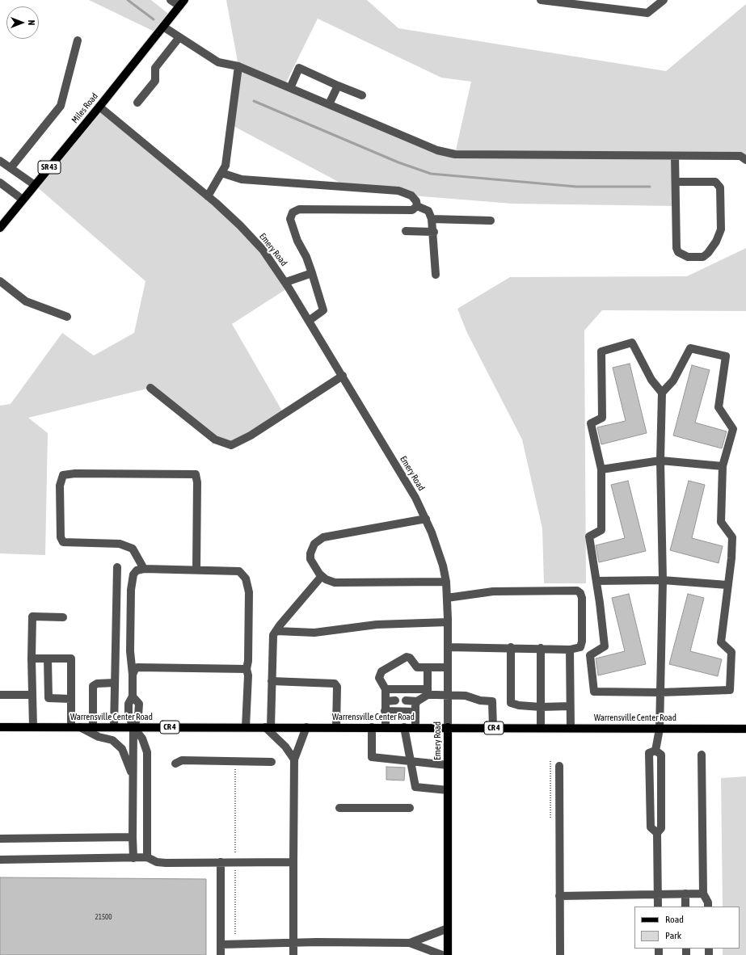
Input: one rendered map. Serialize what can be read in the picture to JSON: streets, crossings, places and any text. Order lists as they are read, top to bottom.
{
  "streets": {
    "main road": [
      "Miles Road",
      "SR 43",
      "Emery Road",
      "Warrensville Center Road",
      "CR 4"
    ]
  },
  "crossings": [
    ["Miles Road", "Emery Road"],
    ["Emery Road", "Warrensville Center Road"]
  ],
  "house_numbers": ["21500"],
  "legend": ["Road", "Park"],
  "north": "right"
}
